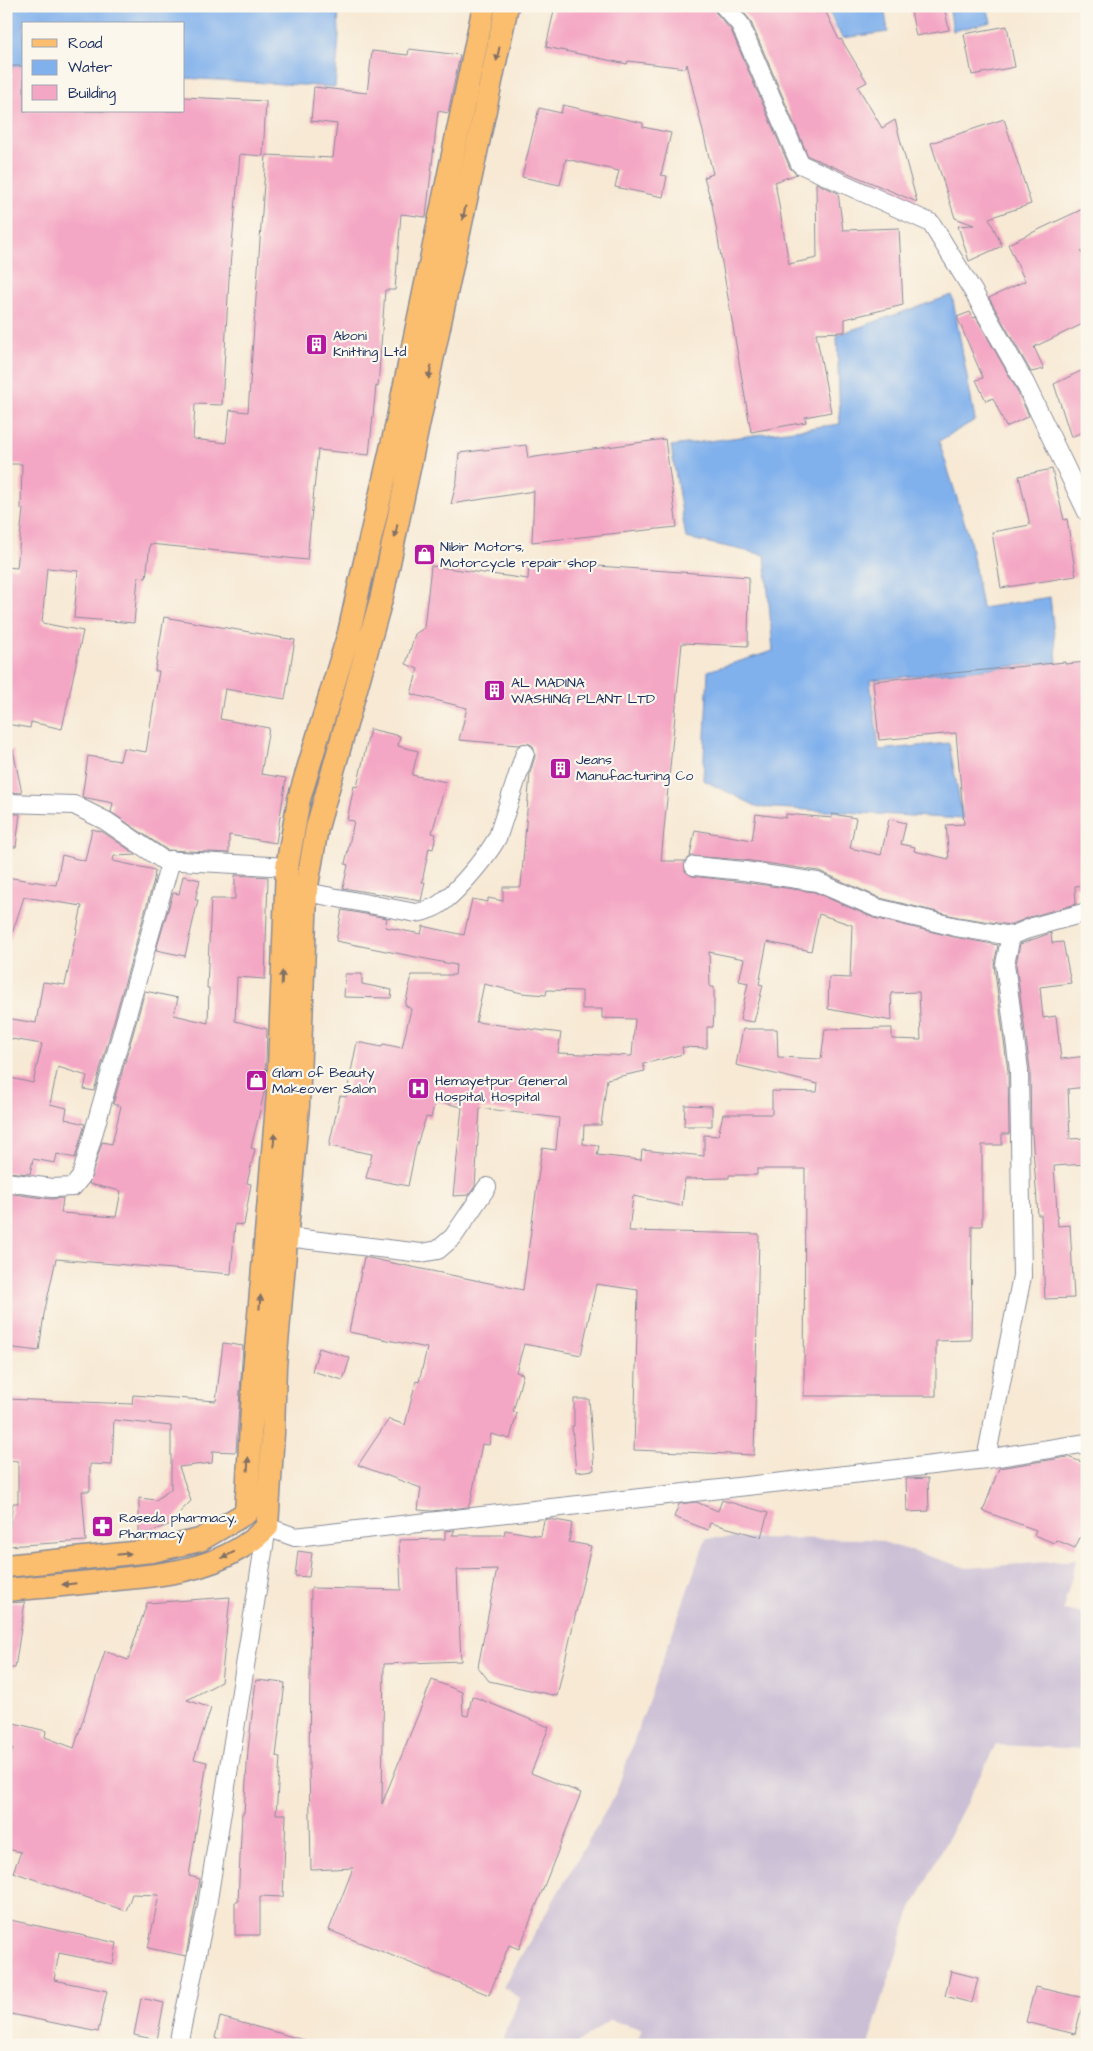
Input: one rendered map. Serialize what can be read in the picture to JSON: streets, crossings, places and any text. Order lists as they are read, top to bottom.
{
  "places": {
    "building": ["Aboni Knitting Ltd", "AL MADINA WASHING PLANT LTD", "Jeans Manufacturing Co"],
    "shop": ["Nibir Motors, Motorcycle repair shop", "Glam of Beauty Makeover Salon"],
    "hospital": ["Hemayetpur General Hospital, Hospital"],
    "pharmacy": ["Raseda pharmacy, Pharmacy"]
  },
  "legend": ["Road", "Water", "Building"]
}
